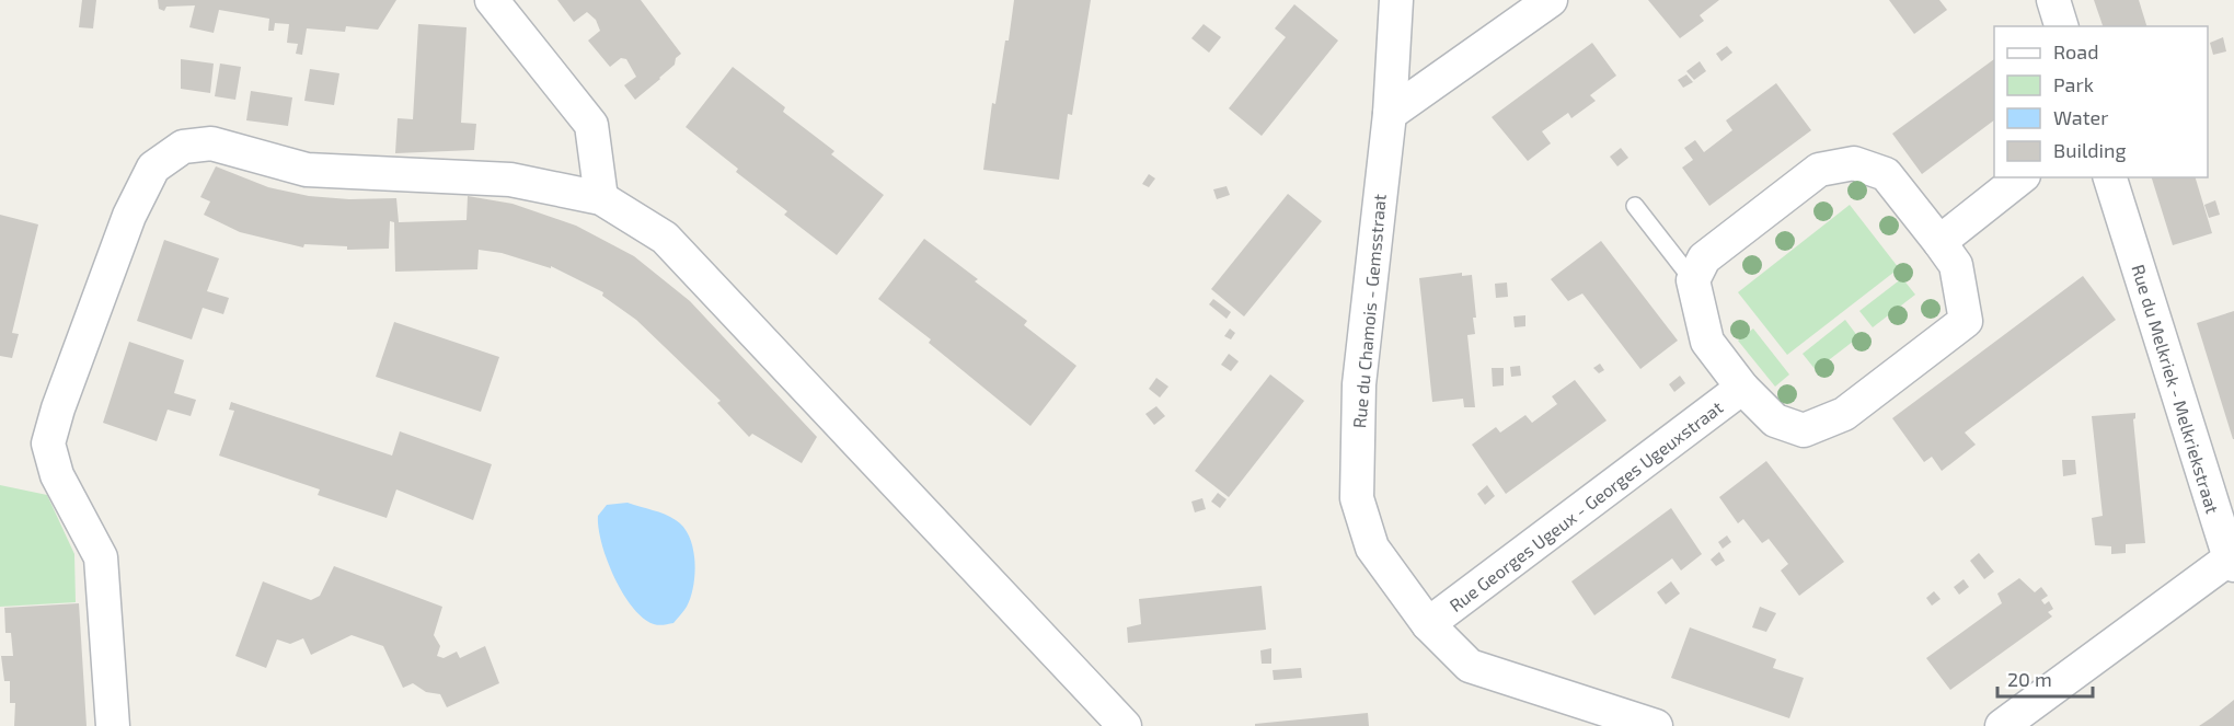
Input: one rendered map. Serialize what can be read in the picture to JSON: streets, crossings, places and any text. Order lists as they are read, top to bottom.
{
  "streets": {
    "street": ["Rue du Chamois - Gemsstraat", "Rue du Melkriek - Melkriekstraat", "Rue Georges Ugeux - Georges Ugeuxstraat"]
  },
  "crossings": [
    ["Rue du Chamois - Gemsstraat", "Rue Georges Ugeux - Georges Ugeuxstraat"]
  ],
  "legend": [
    "Road",
    "Park",
    "Water",
    "Building"
  ],
  "scale_bar": "20 m"
}
